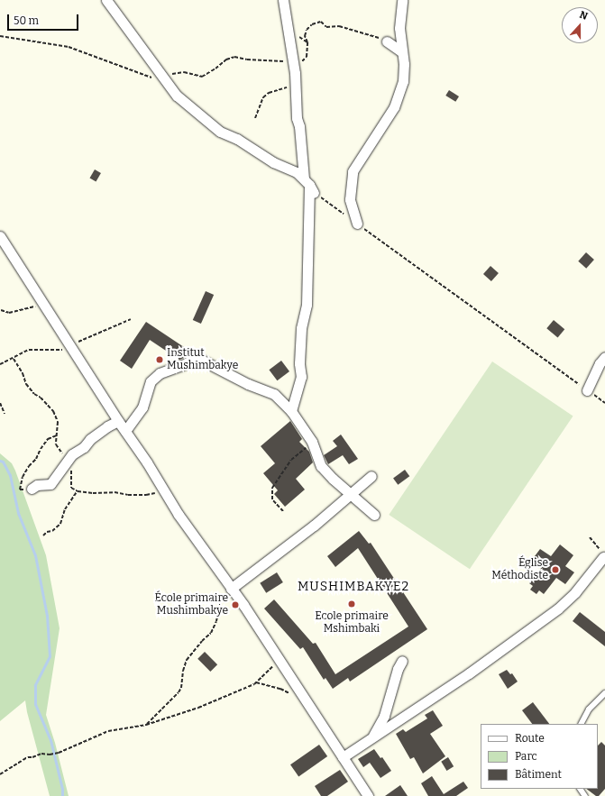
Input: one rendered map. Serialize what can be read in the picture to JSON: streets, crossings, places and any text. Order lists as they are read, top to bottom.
{
  "districts": ["MUSHIMBAKYE2"],
  "places": [
    "Institut Mushimbakye",
    "Église Méthodiste",
    "Ecole primaire Mshimbaki",
    "École primaire Mushimbakye"
  ],
  "legend": ["Route", "Parc", "Bâtiment"],
  "scale_bar": "50 m",
  "north": "top"
}
